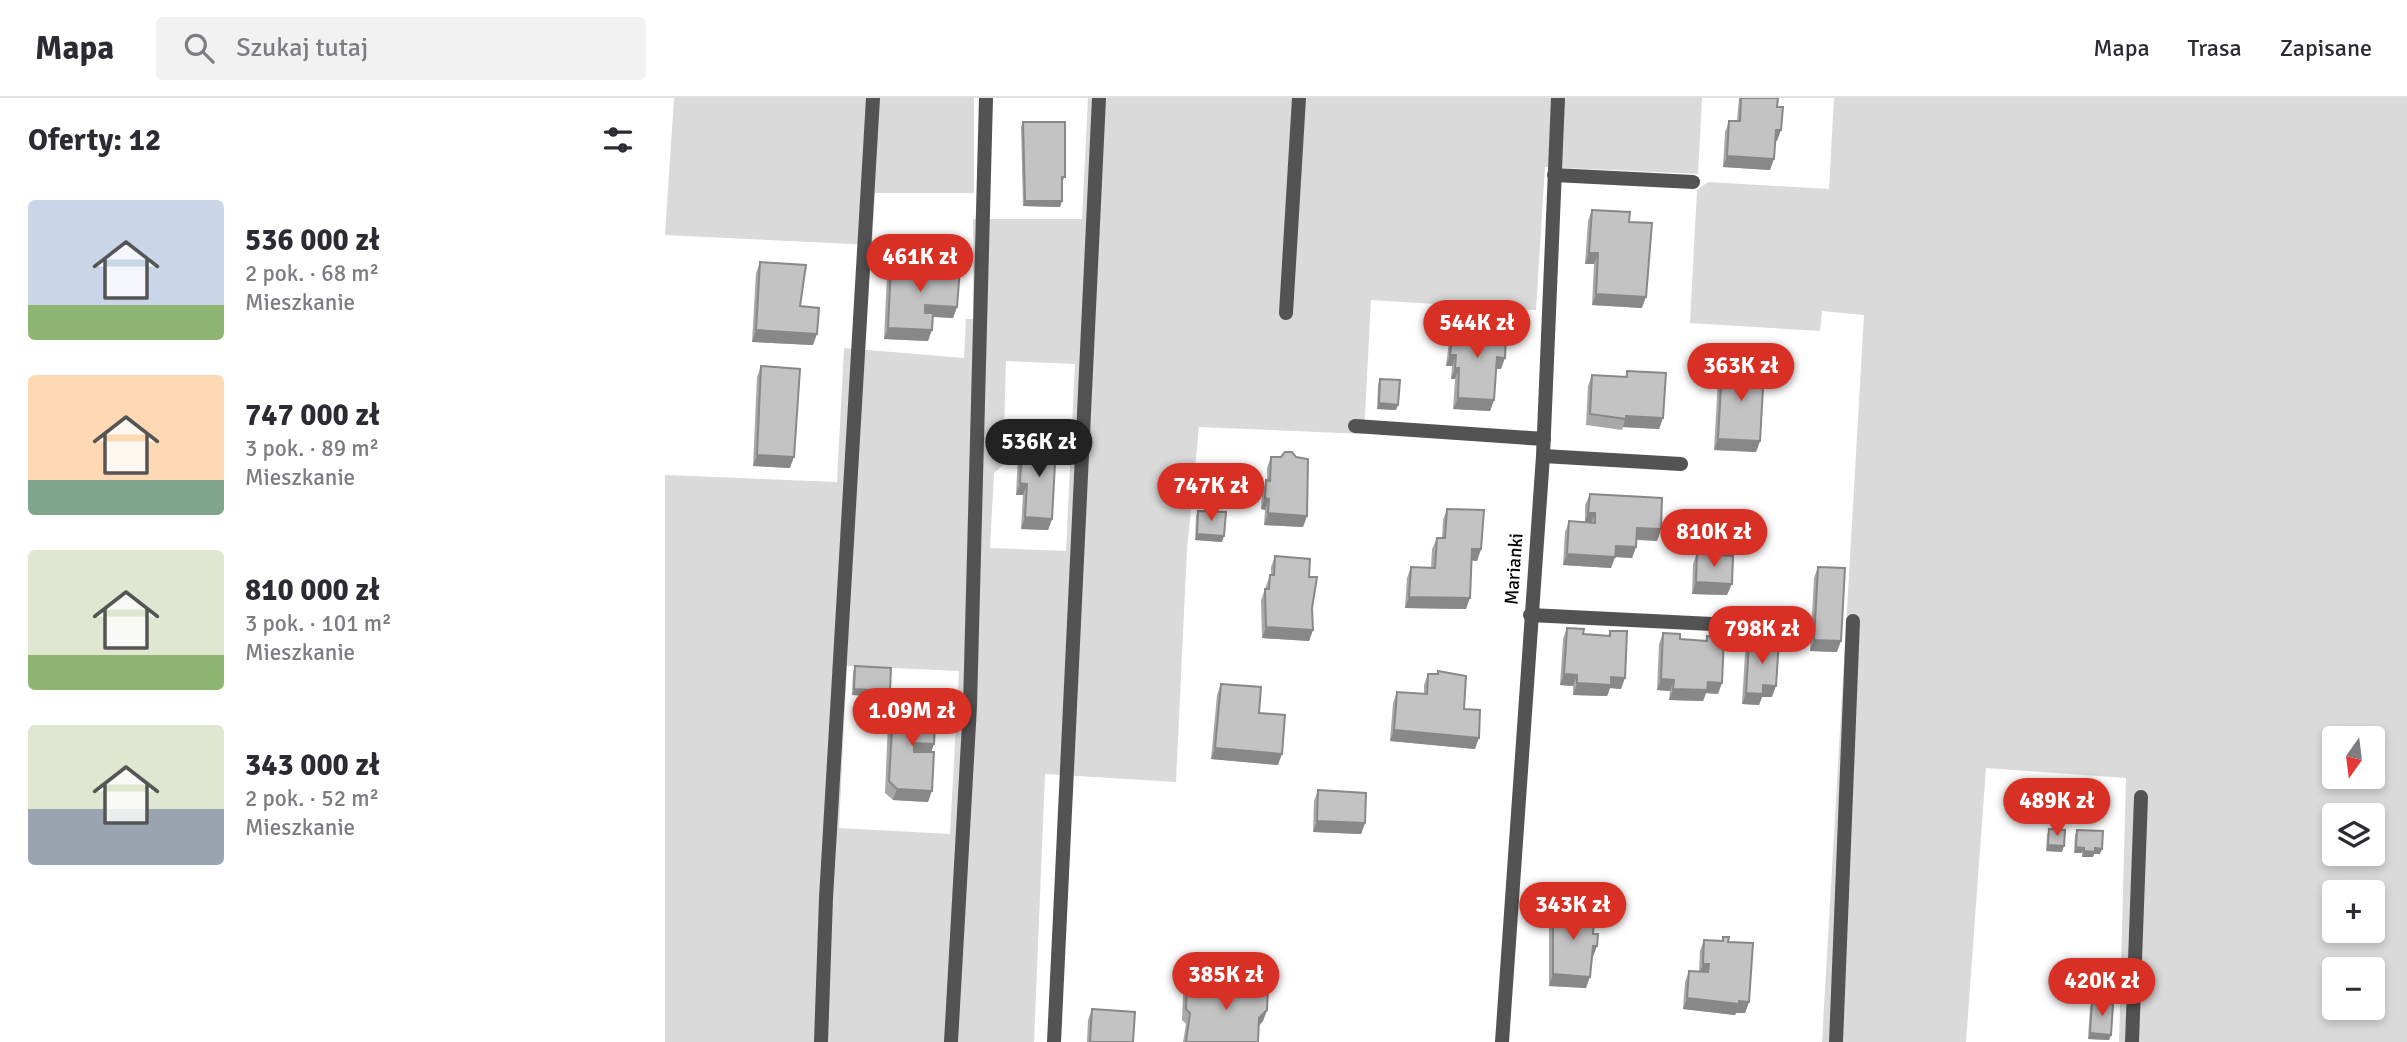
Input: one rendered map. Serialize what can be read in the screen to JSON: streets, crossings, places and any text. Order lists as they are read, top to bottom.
{
  "streets": {
    "lane": ["Marianki"]
  },
  "north": "bottom",
  "page": {
    "header": "Mapa",
    "search": "Szukaj tutaj",
    "nav": ["Mapa", "Trasa", "Zapisane"],
    "heading": "Oferty: 12",
    "list": [
      {
        "name": "536 000 zł",
        "note": "2 pok. · 68 m² · Mieszkanie"
      },
      {
        "name": "747 000 zł",
        "note": "3 pok. · 89 m² · Mieszkanie"
      },
      {
        "name": "810 000 zł",
        "note": "3 pok. · 101 m² · Mieszkanie"
      },
      {
        "name": "343 000 zł",
        "note": "2 pok. · 52 m² · Mieszkanie"
      }
    ],
    "price": [
      "461K zł",
      "544K zł",
      "363K zł",
      "536K zł",
      "747K zł",
      "810K zł",
      "798K zł",
      "1.09M zł",
      "489K zł",
      "343K zł",
      "385K zł",
      "420K zł"
    ],
    "map_buttons": ["+", "−"]
  }
}
